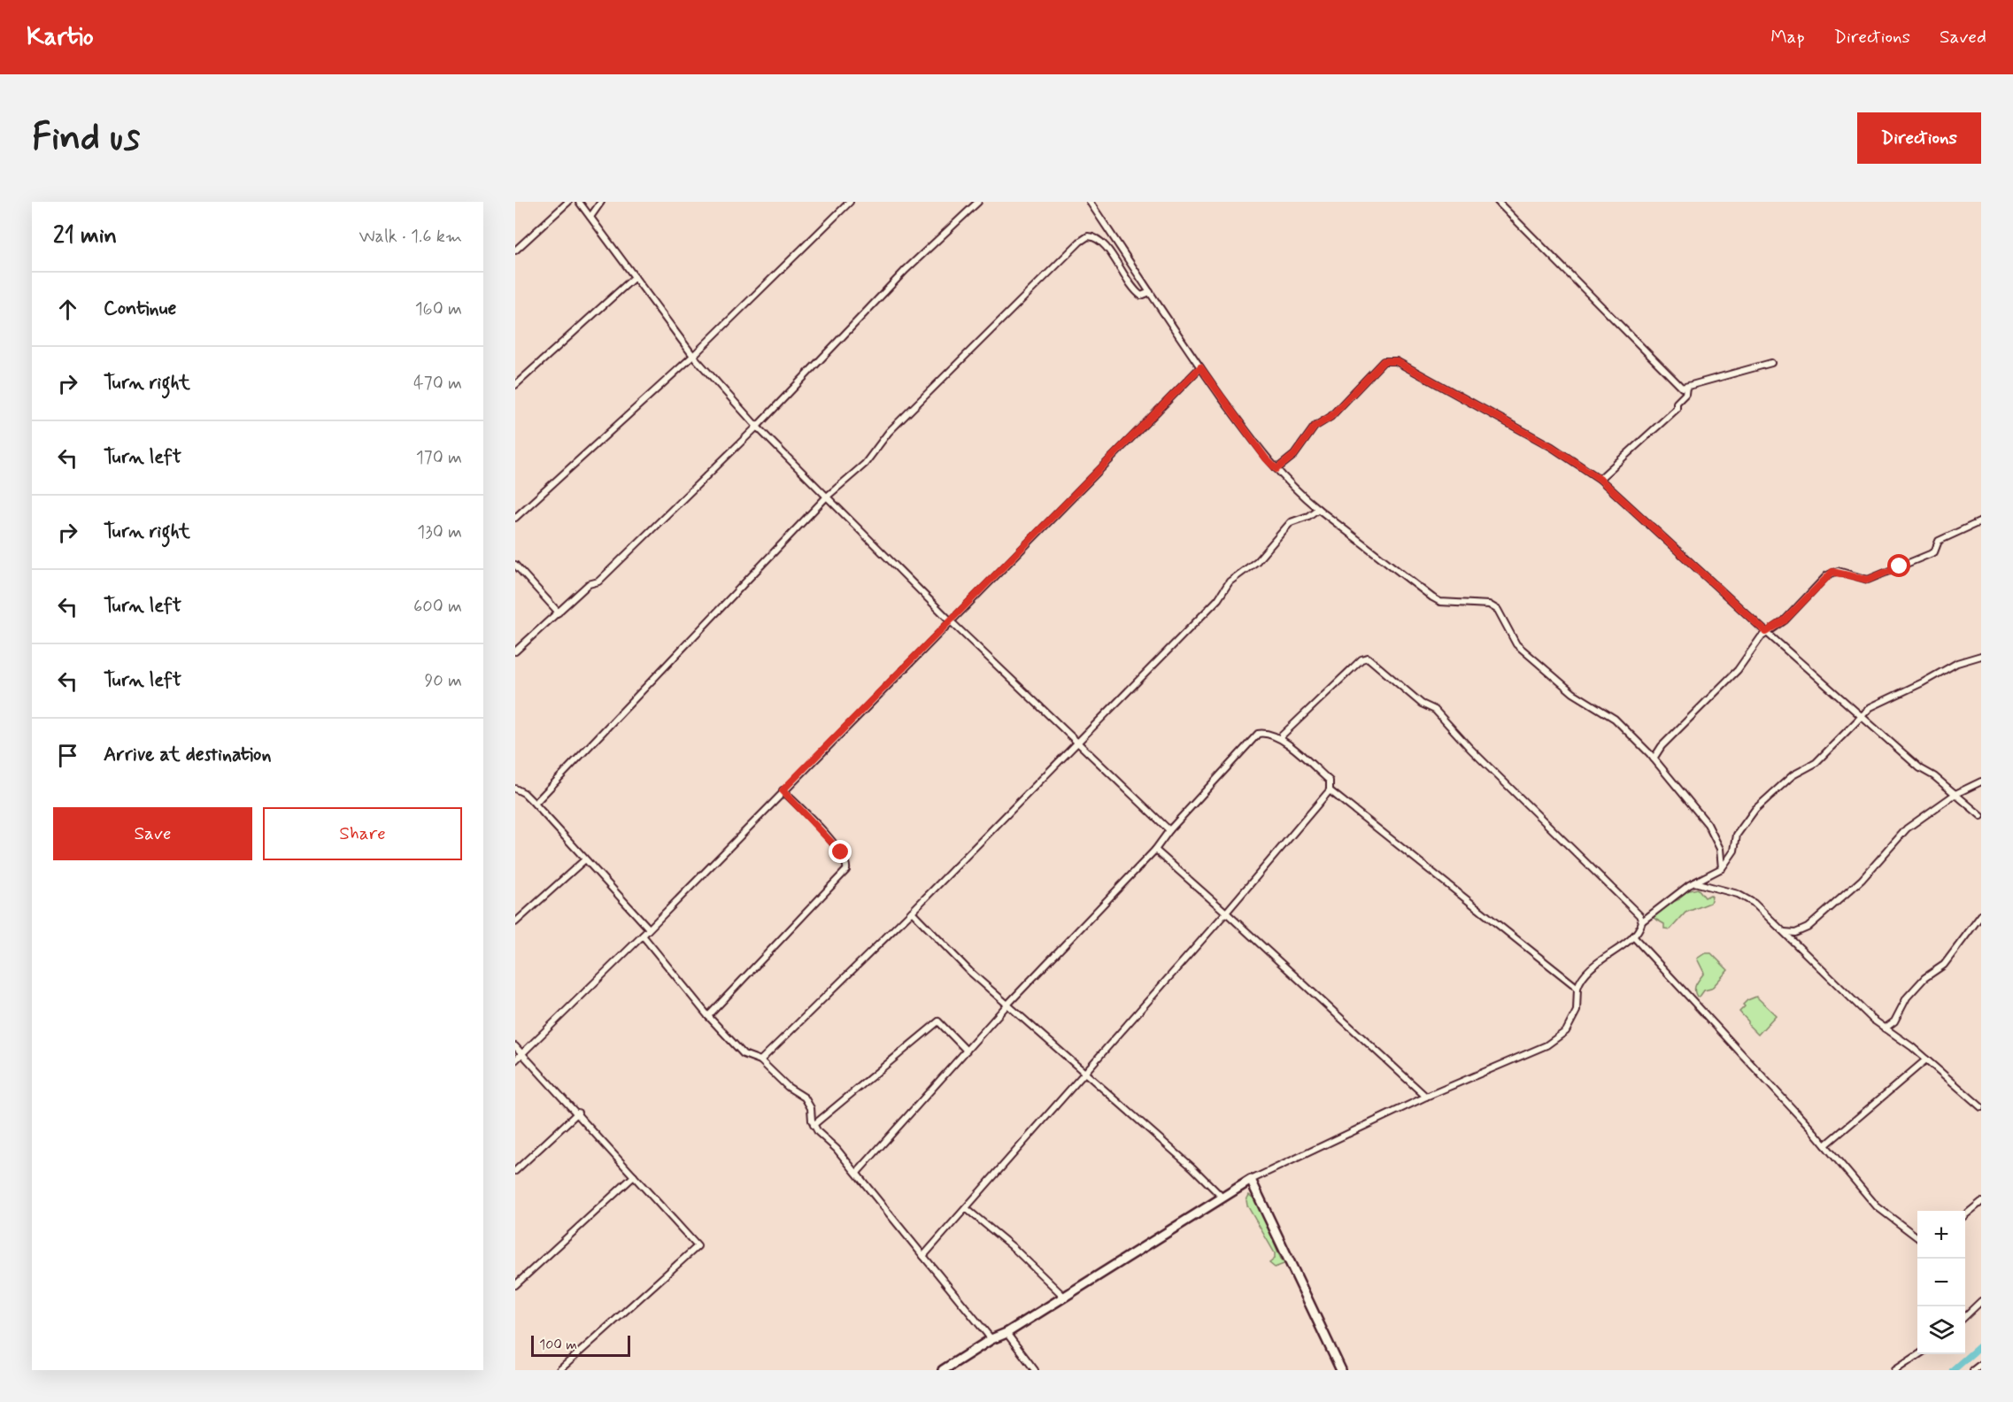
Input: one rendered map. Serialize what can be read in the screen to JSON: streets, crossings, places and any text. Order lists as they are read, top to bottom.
{
  "scale_bar": "100 m",
  "page": {
    "header": "Kartio",
    "nav": ["Map", "Directions", "Saved"],
    "buttons": [
      "Directions",
      ["Save", "Share"]
    ],
    "title": "Find us",
    "heading": ["21 min", "Walk · 1.6 km"],
    "list": [
      ["Continue", "160 m"],
      ["Turn right", "470 m"],
      ["Turn left", "170 m"],
      ["Turn right", "130 m"],
      ["Turn left", "600 m"],
      ["Turn left", "90 m"],
      "Arrive at destination"
    ],
    "map_buttons": ["+", "−"],
    "scale": "100 m"
  }
}
